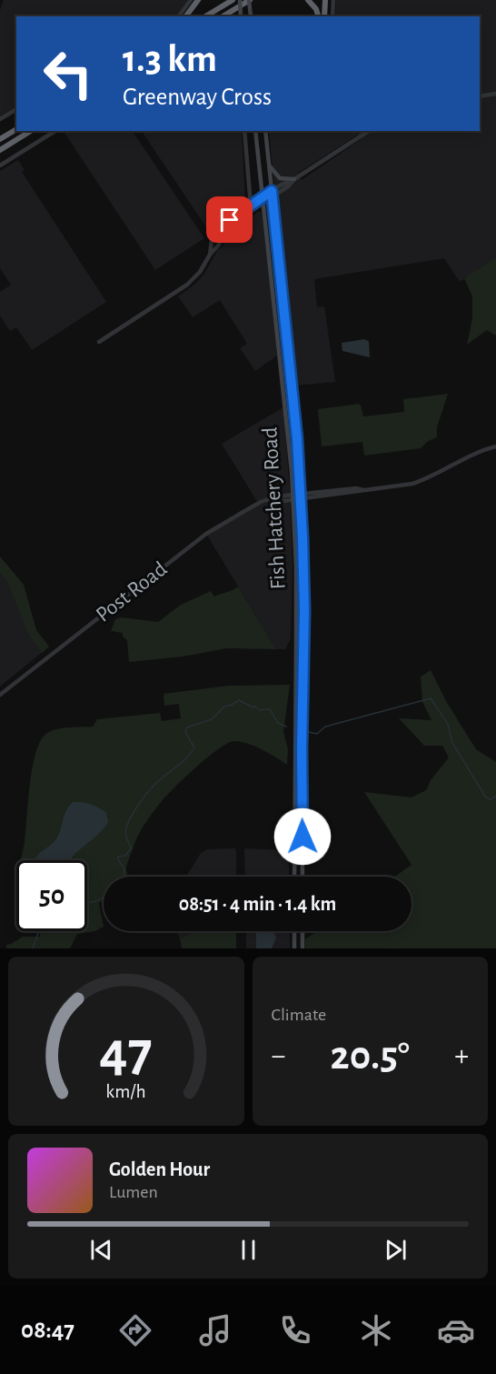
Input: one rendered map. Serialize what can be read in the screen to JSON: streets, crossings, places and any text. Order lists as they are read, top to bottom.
{
  "streets": {
    "main road": ["Fish Hatchery Road"],
    "street": ["Post Road"]
  },
  "crossings": [
    ["Fish Hatchery Road", "Post Road"]
  ],
  "page": {
    "turn": ["1.3 km", "Greenway Cross"],
    "limit": "50",
    "trip": "08:51 · 4 min · 1.4 km",
    "tile": "Climate",
    "heat": ["−", "20.5°", "+"],
    "song": ["Golden Hour", "Lumen"],
    "tabs": "08:47",
    "gauge": ["47", "km/h"]
  }
}
